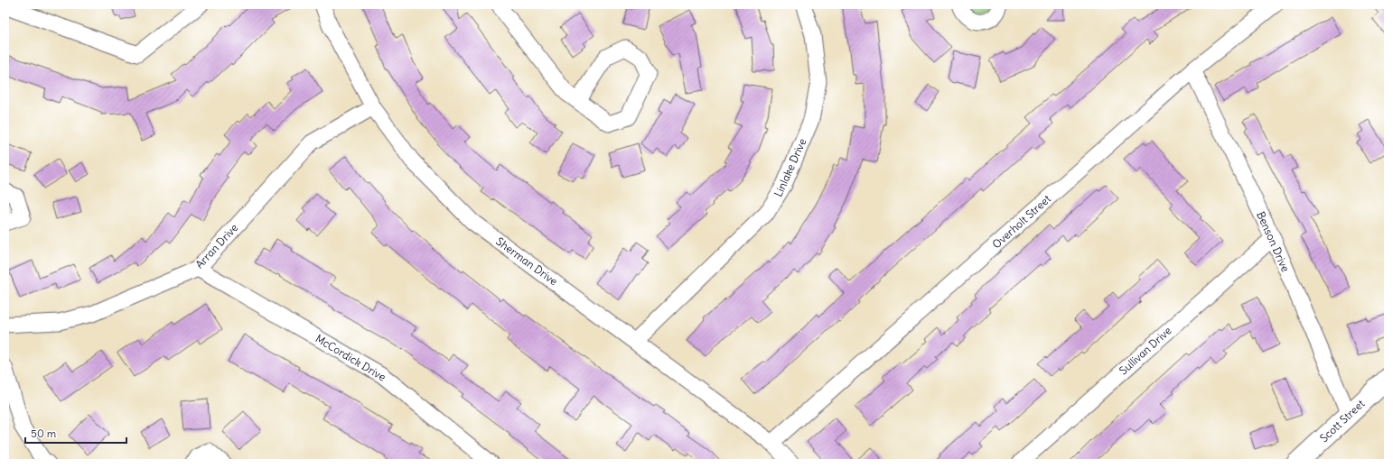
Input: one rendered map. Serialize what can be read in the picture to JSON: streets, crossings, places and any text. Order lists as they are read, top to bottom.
{
  "streets": {
    "main road": ["Scott Street"],
    "street": [
      "Linlake Drive",
      "Overholt Street",
      "Benson Drive",
      "Arran Drive",
      "Sherman Drive",
      "Sullivan Drive",
      "McCordick Drive"
    ]
  },
  "crossings": [
    ["Linlake Drive", "Sherman Drive"],
    ["Overholt Street", "Benson Drive"],
    ["Overholt Street", "Sherman Drive"],
    ["Benson Drive", "Sullivan Drive"],
    ["Benson Drive", "Scott Street"],
    ["Arran Drive", "Sherman Drive"],
    ["Arran Drive", "McCordick Drive"]
  ],
  "scale_bar": "50 m"
}
